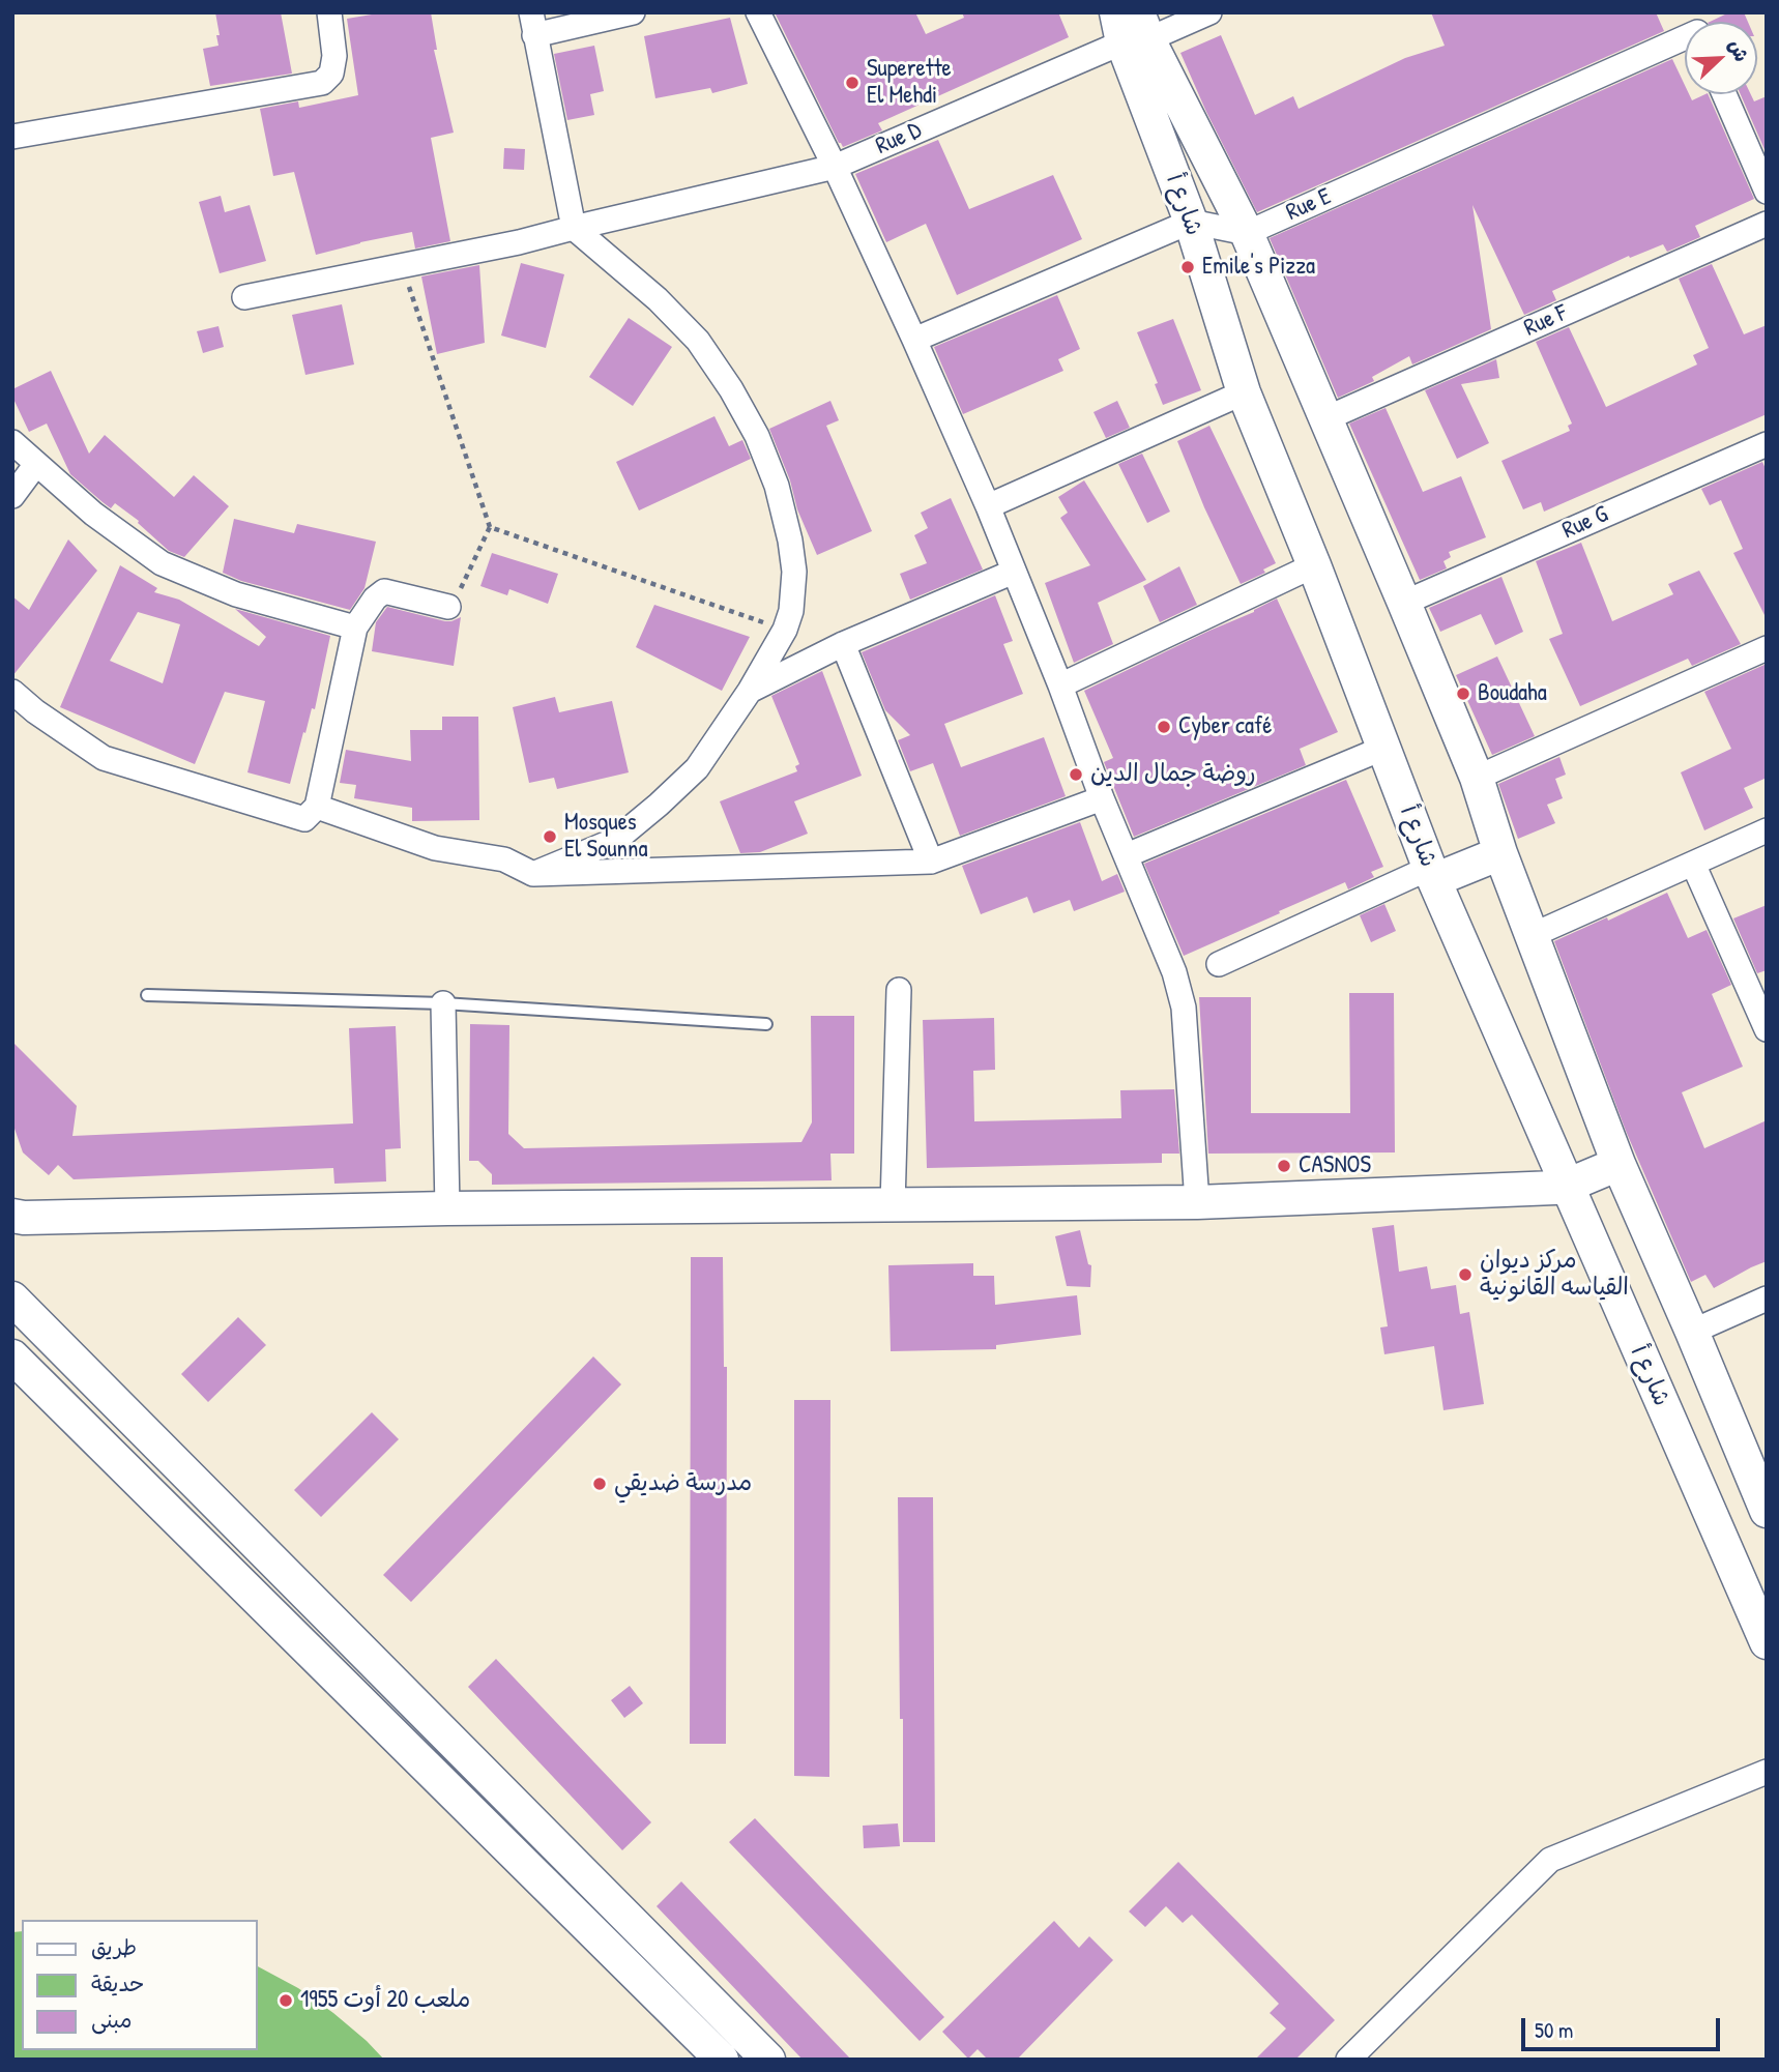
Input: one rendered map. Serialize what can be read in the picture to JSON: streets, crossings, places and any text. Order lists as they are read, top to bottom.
{
  "streets": {
    "street": [
      "Rue D",
      "شارع أ",
      "Rue E",
      "Rue F",
      "Rue G"
    ]
  },
  "crossings": [
    ["Rue D", "شارع أ"],
    ["شارع أ", "Rue E"],
    ["شارع أ", "Rue F"],
    ["شارع أ", "Rue G"]
  ],
  "places": [
    "Superette El Mehdi",
    "Emile's Pizza",
    "Boudaha",
    "Cyber café",
    "روضة جمال الدين",
    "Mosques El Sounna",
    "CASNOS",
    "مركز ديوان القياسه القانونية",
    "مدرسة ضديقي",
    "ملعب 20 أوت 1955"
  ],
  "legend": ["طريق", "حديقة", "مبنى"],
  "scale_bar": "50 m",
  "north": "top right"
}
